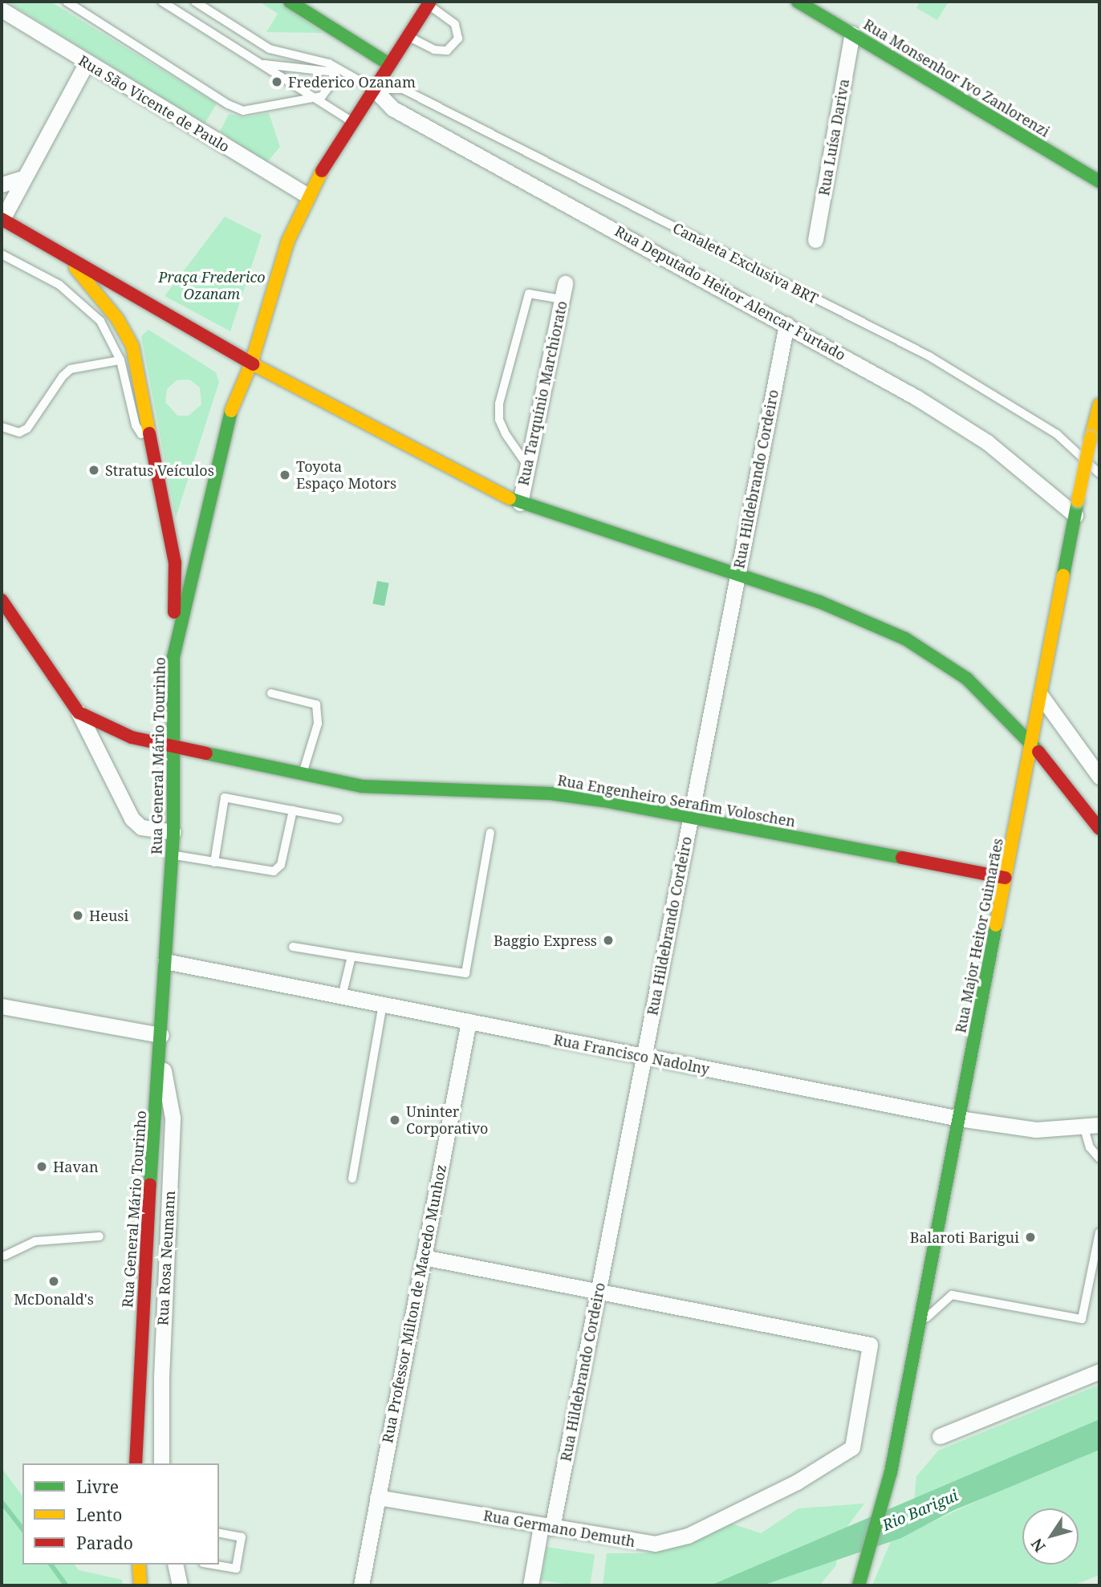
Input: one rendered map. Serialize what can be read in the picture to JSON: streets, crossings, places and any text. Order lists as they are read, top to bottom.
{
  "streets": {
    "main road": [
      "Rua Monsenhor Ivo Zanlorenzi",
      "Rua General Mário Tourinho",
      "Rua Engenheiro Serafim Voloschen",
      "Rua Major Heitor Guimarães"
    ],
    "street": [
      "Rua São Vicente de Paulo",
      "Rua Luísa Dariva",
      "Rua Deputado Heitor Alencar Furtado",
      "Rua Tarquínio Marchiorato",
      "Rua Hildebrando Cordeiro",
      "Rua Francisco Nadolny",
      "Rua Rosa Neumann",
      "Rua Professor Milton de Macedo Munhoz",
      "Rua Germano Demuth"
    ],
    "lane": ["Canaleta Exclusiva BRT"]
  },
  "crossings": [
    ["Rua Monsenhor Ivo Zanlorenzi", "Rua Luísa Dariva"],
    ["Rua São Vicente de Paulo", "Rua General Mário Tourinho"],
    ["Canaleta Exclusiva BRT", "Rua Deputado Heitor Alencar Furtado"],
    ["Canaleta Exclusiva BRT", "Rua General Mário Tourinho"],
    ["Rua Deputado Heitor Alencar Furtado", "Rua Hildebrando Cordeiro"],
    ["Rua Deputado Heitor Alencar Furtado", "Rua General Mário Tourinho"],
    ["Rua Deputado Heitor Alencar Furtado", "Rua Major Heitor Guimarães"],
    ["Rua Hildebrando Cordeiro", "Rua Engenheiro Serafim Voloschen"],
    ["Rua Hildebrando Cordeiro", "Rua Francisco Nadolny"],
    ["Rua Hildebrando Cordeiro", "Rua Germano Demuth"],
    ["Rua General Mário Tourinho", "Rua Engenheiro Serafim Voloschen"],
    ["Rua General Mário Tourinho", "Rua Francisco Nadolny"],
    ["Rua General Mário Tourinho", "Rua Rosa Neumann"],
    ["Rua Engenheiro Serafim Voloschen", "Rua Major Heitor Guimarães"],
    ["Rua Major Heitor Guimarães", "Rua Francisco Nadolny"],
    ["Rua Francisco Nadolny", "Rua Professor Milton de Macedo Munhoz"],
    ["Rua Professor Milton de Macedo Munhoz", "Rua Germano Demuth"]
  ],
  "water": ["Rio Barigui"],
  "parks": ["Praça Frederico Ozanam"],
  "places": [
    "Frederico Ozanam",
    "Stratus Veículos",
    "Toyota Espaço Motors",
    "Heusi",
    "Baggio Express",
    "Uninter Corporativo",
    "Havan",
    "Balaroti Barigui",
    "McDonald's"
  ],
  "legend": ["Livre", "Lento", "Parado"],
  "north": "bottom left"
}
